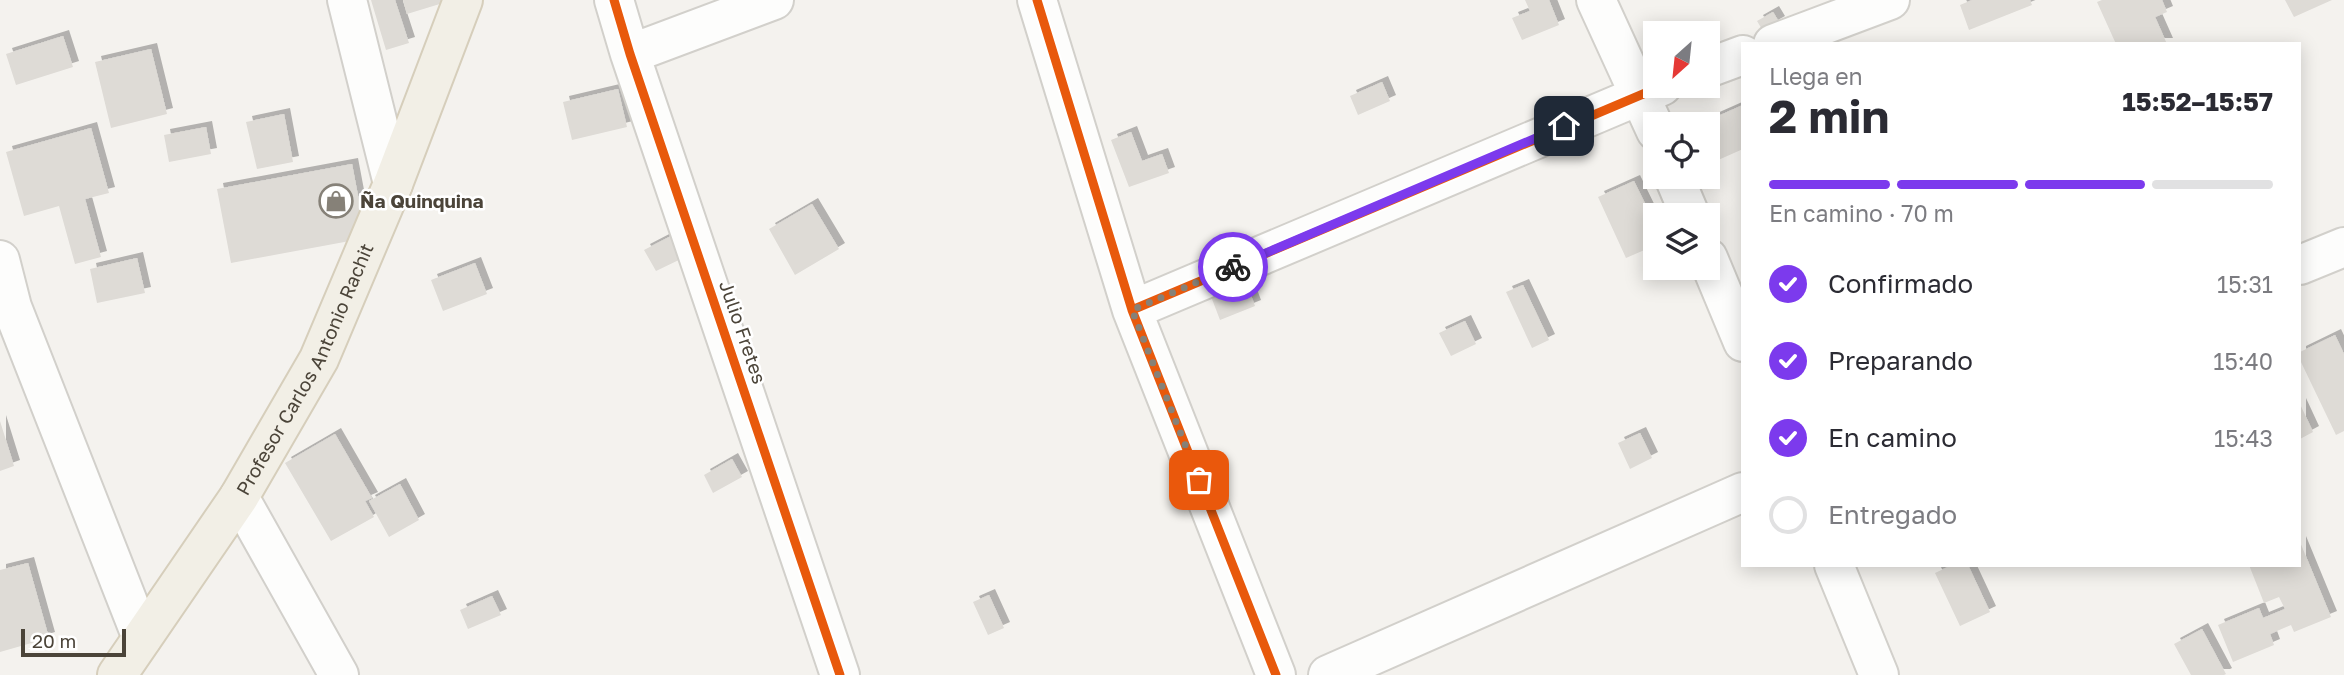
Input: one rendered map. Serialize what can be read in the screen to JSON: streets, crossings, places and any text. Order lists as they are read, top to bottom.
{
  "streets": {
    "main road": ["Profesor Carlos Antonio Rachit"],
    "street": ["Julio Fretes"]
  },
  "places": {
    "shop": ["Ña Quinquina"]
  },
  "scale_bar": "20 m",
  "north": "bottom left",
  "page": {
    "heading": ["2 min", "Llega en", "15:52–15:57"],
    "bar": "En camino · 70 m",
    "list": [
      ["Confirmado", "15:31"],
      ["Preparando", "15:40"],
      ["En camino", "15:43"],
      "Entregado"
    ],
    "scale": "20 m"
  }
}
